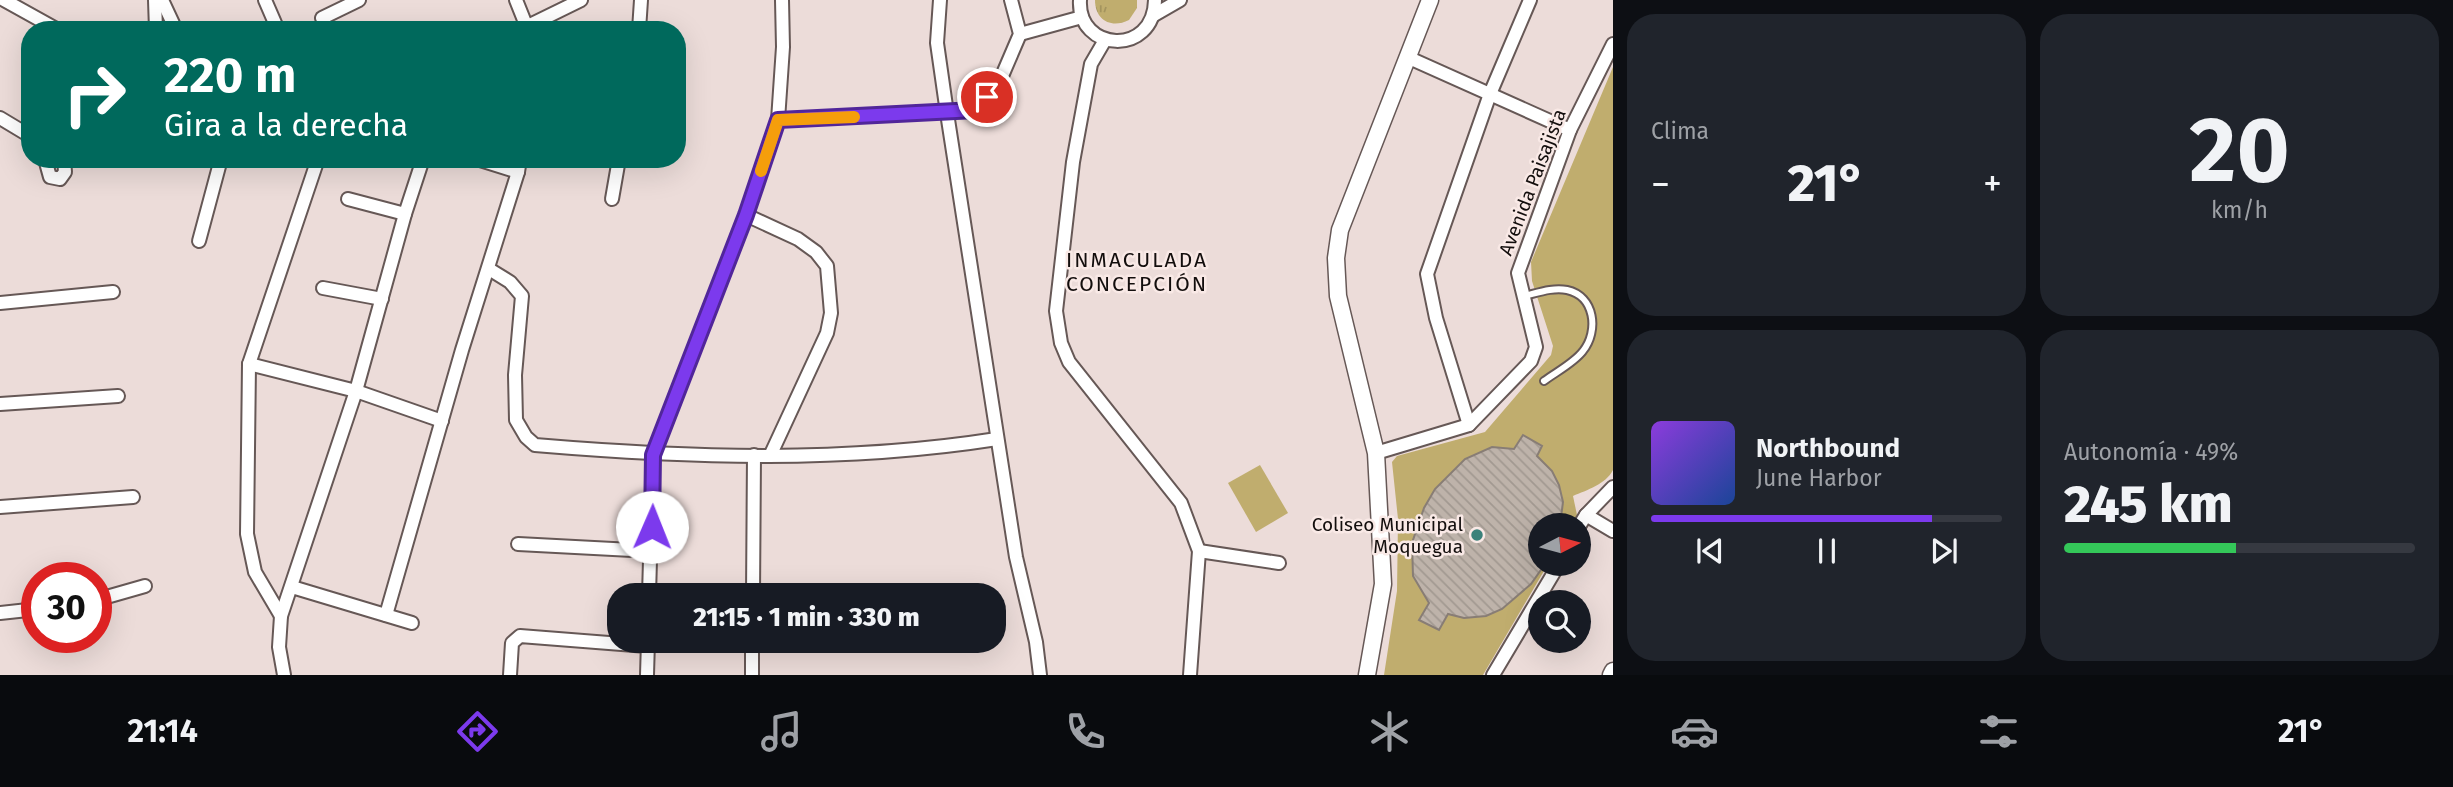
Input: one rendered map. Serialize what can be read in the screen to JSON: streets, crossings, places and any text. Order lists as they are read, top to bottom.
{
  "streets": {
    "street": ["Avenida Paisajista"]
  },
  "districts": ["INMACULADA CONCEPCIÓN"],
  "places": ["Coliseo Municipal Moquegua"],
  "north": "right",
  "page": {
    "tile": [
      "Clima",
      ["20", "km/h"],
      ["Autonomía · 49%", "245 km"]
    ],
    "turn": ["220 m", "Gira a la derecha"],
    "heat": ["−", "21°", "+"],
    "song": ["Northbound", "June Harbor"],
    "limit": "30",
    "trip": "21:15 · 1 min · 330 m",
    "tabs": ["21:14", "21°"]
  }
}
